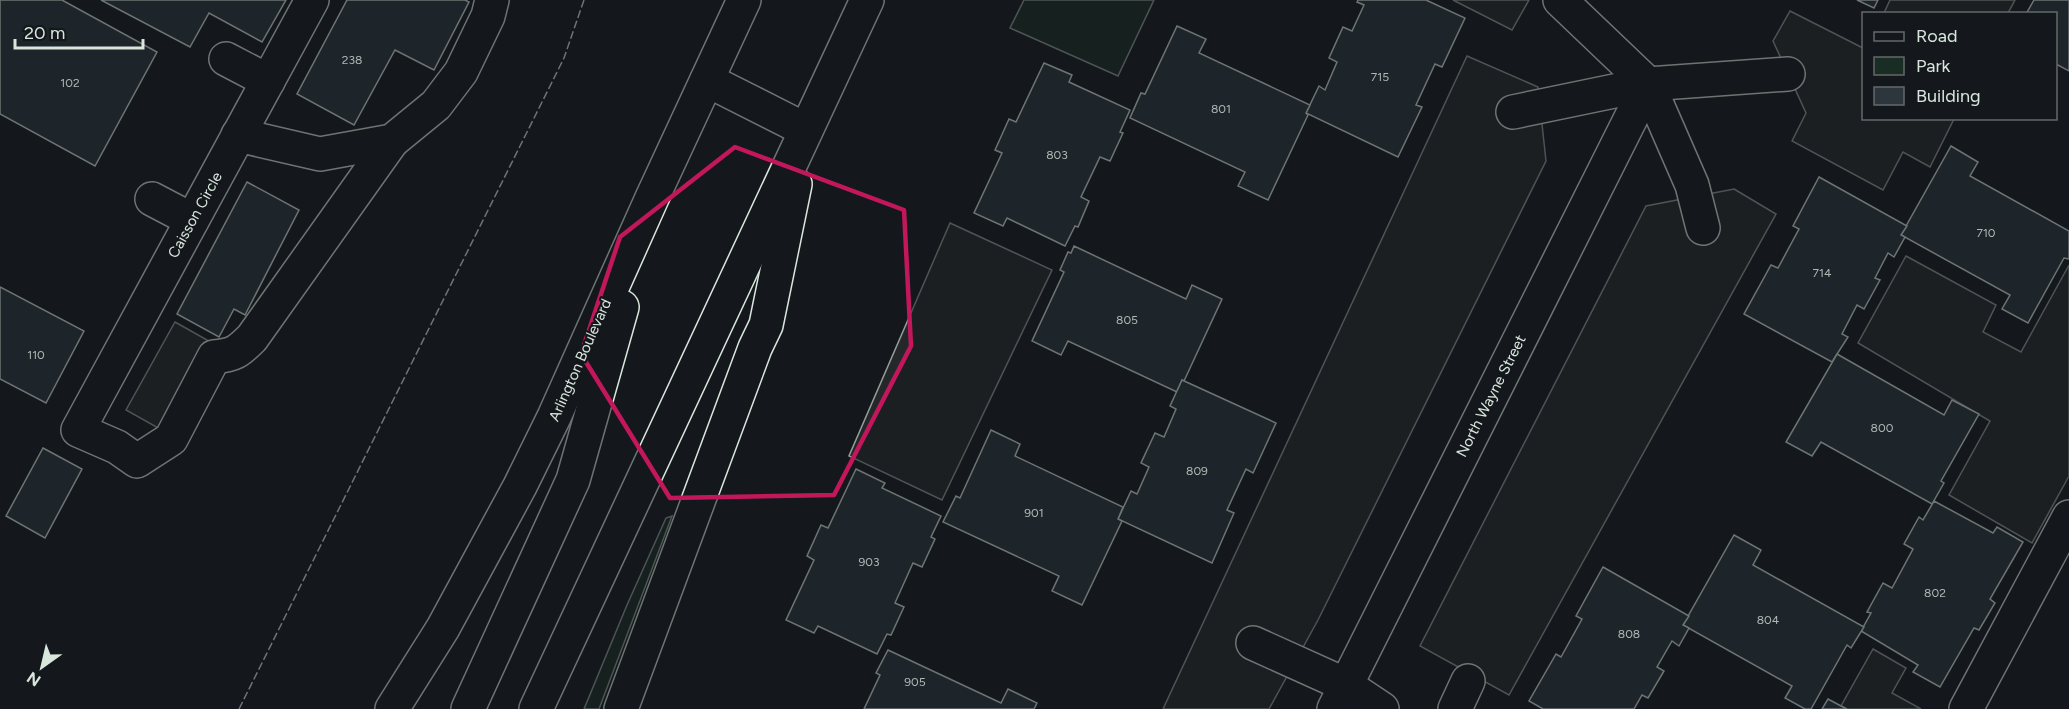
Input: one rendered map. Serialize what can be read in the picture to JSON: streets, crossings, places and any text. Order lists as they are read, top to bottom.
{
  "streets": {
    "main road": ["Caisson Circle", "Arlington Boulevard", "North Wayne Street"]
  },
  "house_numbers": [
    "238",
    "715",
    "102",
    "801",
    "803",
    "710",
    "714",
    "805",
    "110",
    "800",
    "809",
    "901",
    "903",
    "802",
    "804",
    "808",
    "905"
  ],
  "legend": ["Road", "Park", "Building"],
  "scale_bar": "20 m",
  "north": "bottom left"
}
